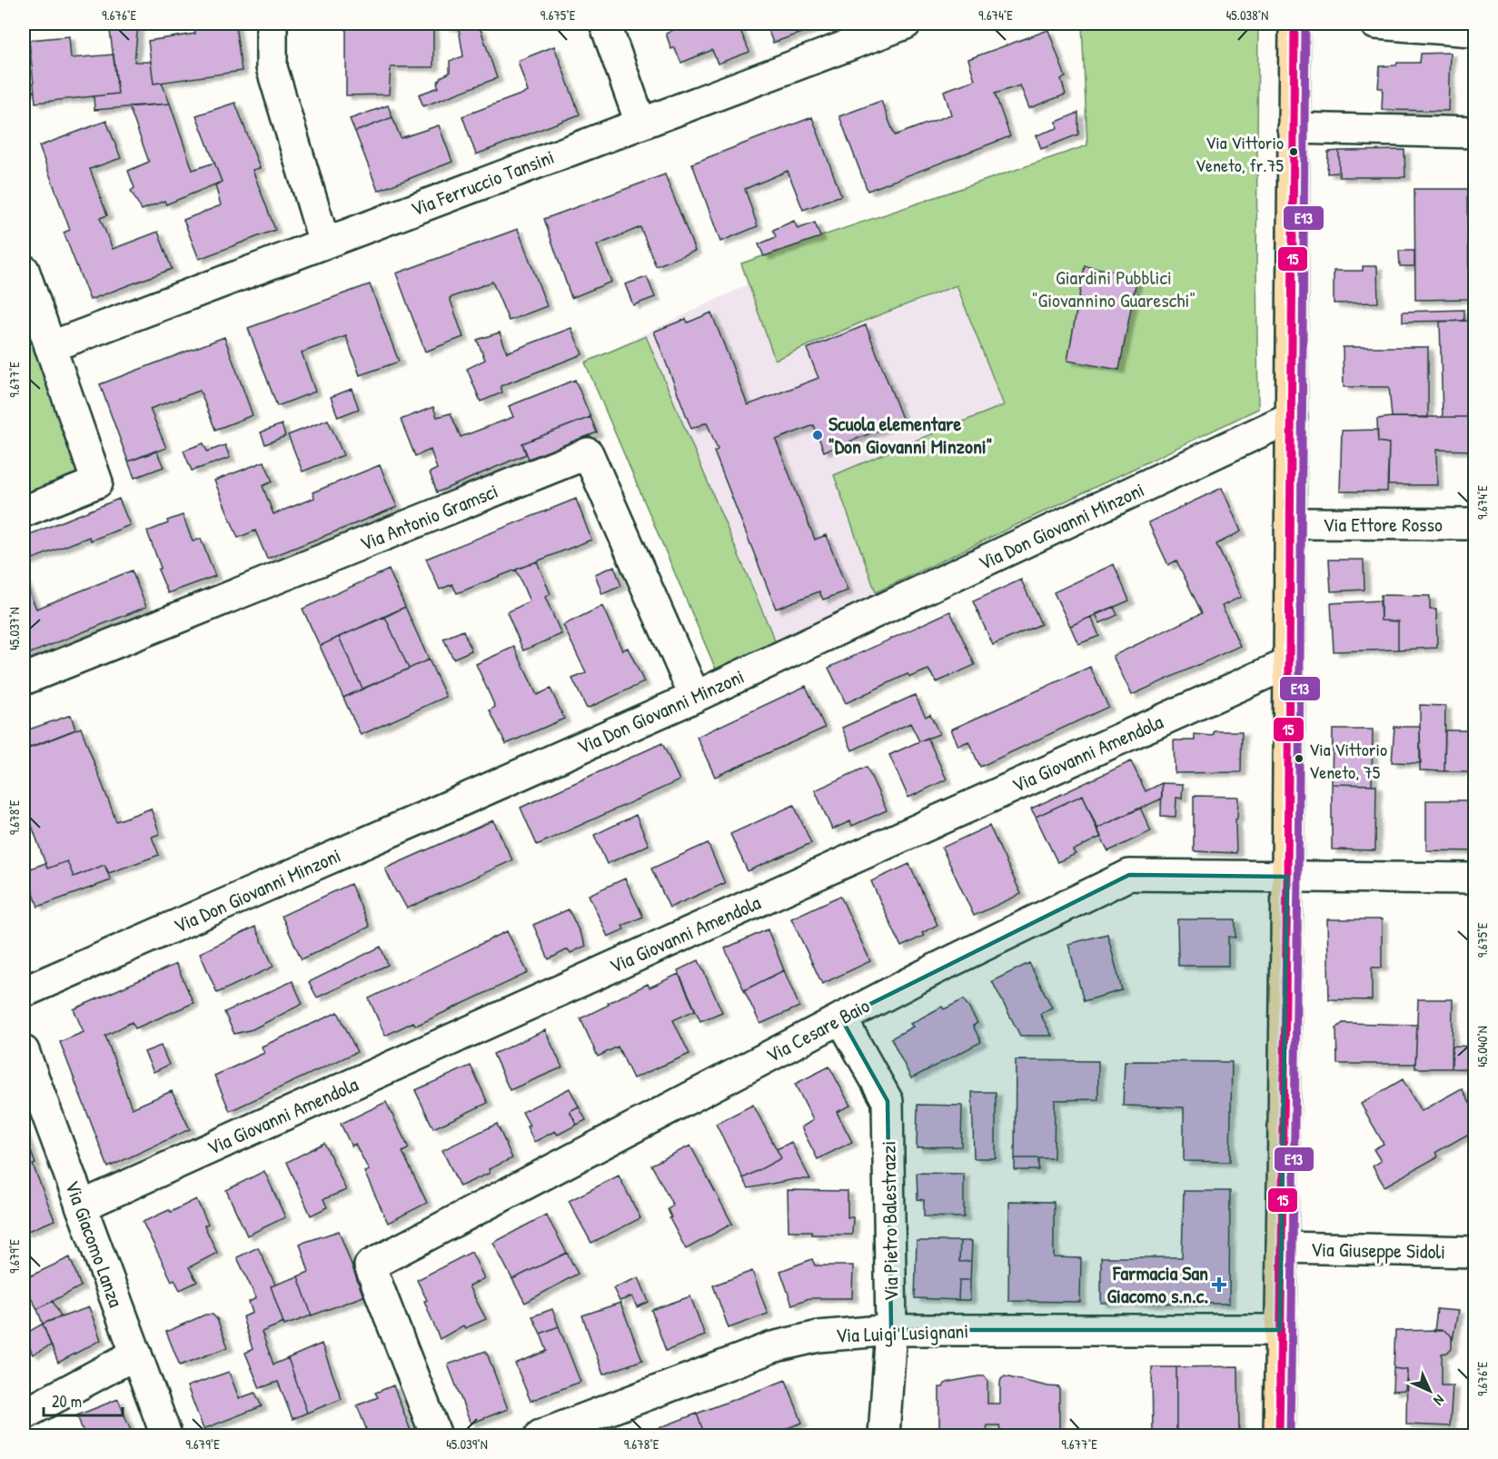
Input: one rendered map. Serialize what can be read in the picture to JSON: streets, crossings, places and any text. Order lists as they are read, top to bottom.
{
  "streets": {
    "street": [
      "Via Ferruccio Tansini",
      "Via Antonio Gramsci",
      "Via Ettore Rosso",
      "Via Don Giovanni Minzoni",
      "Via Giovanni Amendola",
      "Via Cesare Baio",
      "Via Pietro Balestrazzi",
      "Via Giacomo Lanza",
      "Via Giuseppe Sidoli",
      "Via Luigi Lusignani"
    ]
  },
  "crossings": [
    ["Via Antonio Gramsci", "Via Don Giovanni Minzoni"],
    ["Via Giovanni Amendola", "Via Giacomo Lanza"],
    ["Via Cesare Baio", "Via Pietro Balestrazzi"],
    ["Via Pietro Balestrazzi", "Via Luigi Lusignani"]
  ],
  "parks": ["Giardini Pubblici \"Giovannino Guareschi\""],
  "places": {
    "other": ["Via Vittorio Veneto, fr.75", "Scuola elementare \"Don Giovanni Minzoni\"", "Via Vittorio Veneto, 75"],
    "health": ["Farmacia San Giacomo s.n.c."]
  },
  "lines": ["transit line 15", "transit line E13"],
  "scale_bar": "20 m",
  "north": "bottom right",
  "coordinates": [
    "9.676°E",
    "9.675°E",
    "9.674°E",
    "45.038°N",
    "9.677°E",
    "45.037°N",
    "9.678°E",
    "45.040°N",
    "9.679°E",
    "45.039°N"
  ]
}
